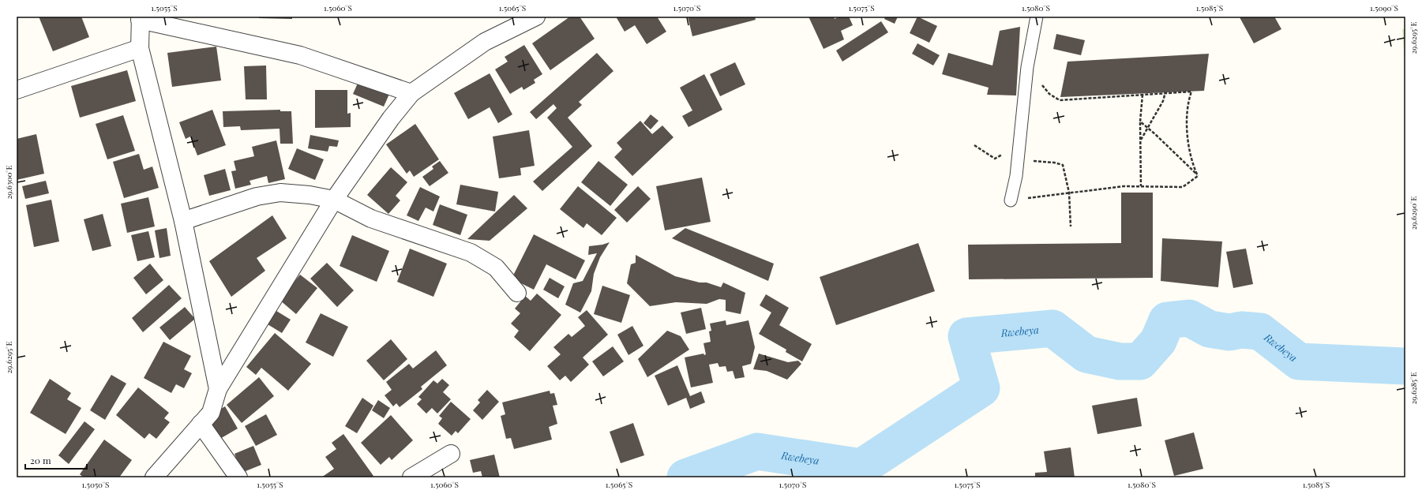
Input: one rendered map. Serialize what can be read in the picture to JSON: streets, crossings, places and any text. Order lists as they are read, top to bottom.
{
  "water": ["Rwebeya"],
  "scale_bar": "20 m",
  "coordinates": [
    "1.5055°S",
    "1.5060°S",
    "1.5065°S",
    "1.5070°S",
    "1.5075°S",
    "1.5080°S",
    "1.5085°S",
    "1.5090°S",
    "29.6295°E",
    "29.6300°E",
    "29.6290°E",
    "29.6285°E",
    "1.5050°S"
  ]
}
